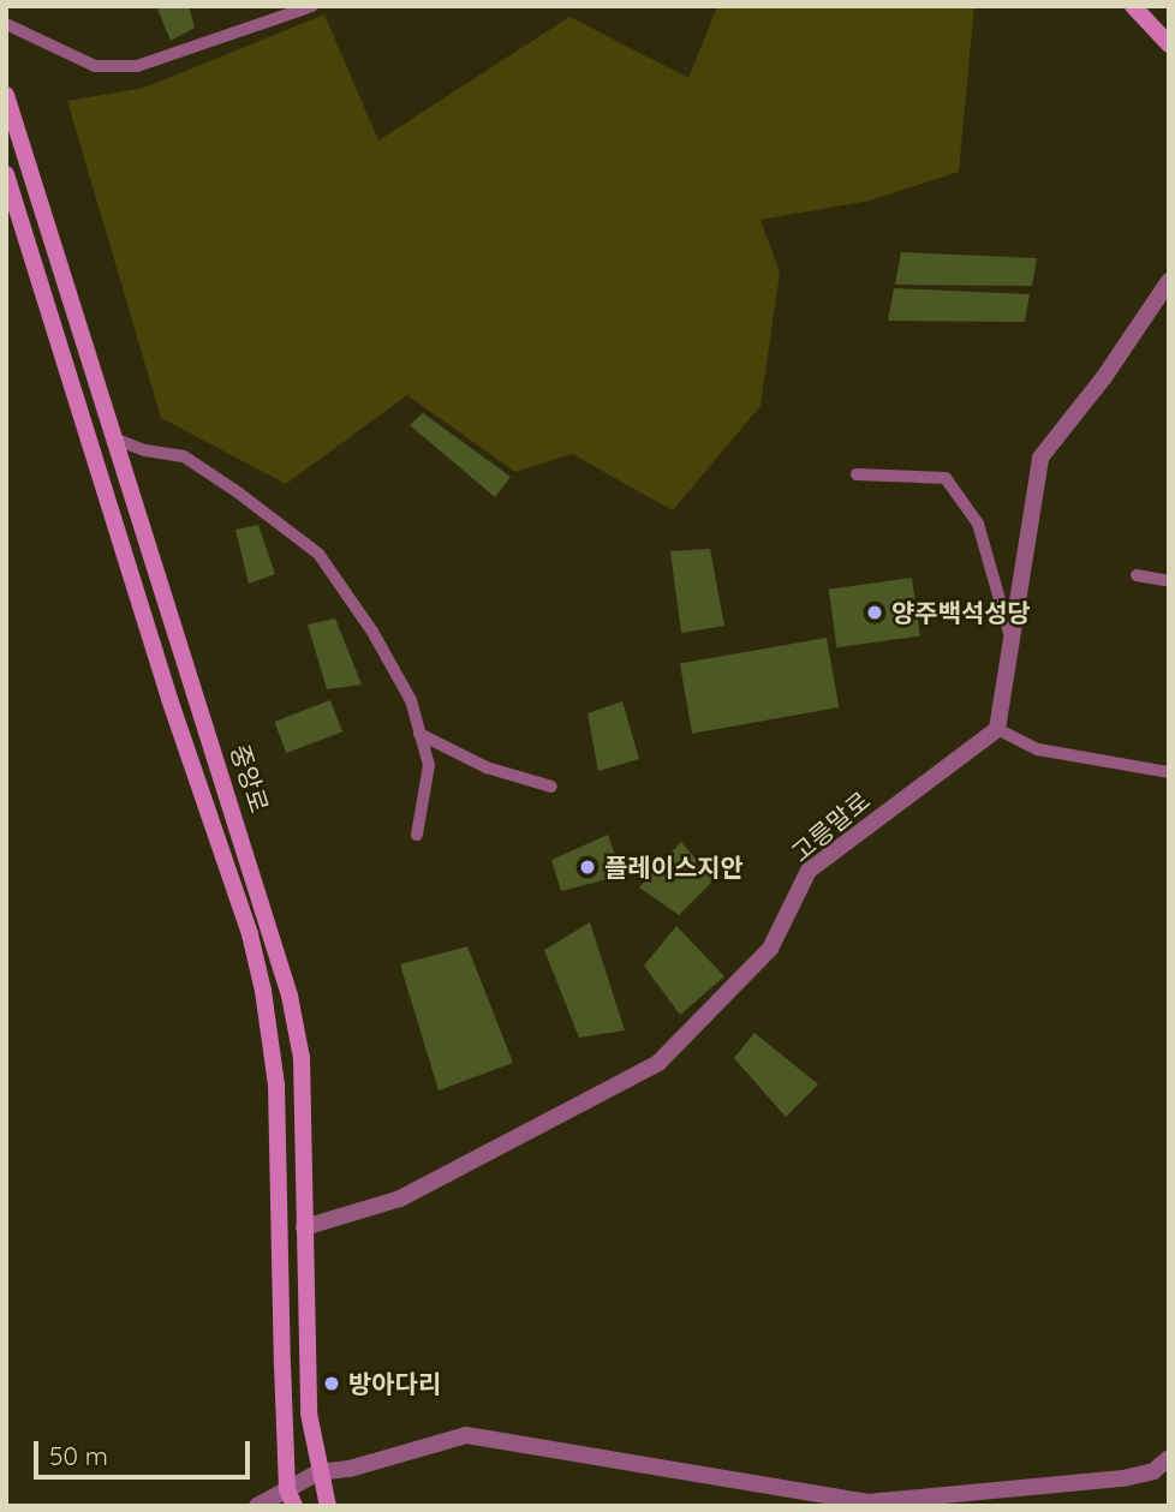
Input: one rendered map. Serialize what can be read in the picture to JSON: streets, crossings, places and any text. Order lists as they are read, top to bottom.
{
  "streets": {
    "main road": ["중앙로"],
    "street": ["고릉말로"]
  },
  "crossings": [
    ["중앙로", "고릉말로"]
  ],
  "places": ["양주백석성당", "플레이스지안", "방아다리"],
  "scale_bar": "50 m"
}
